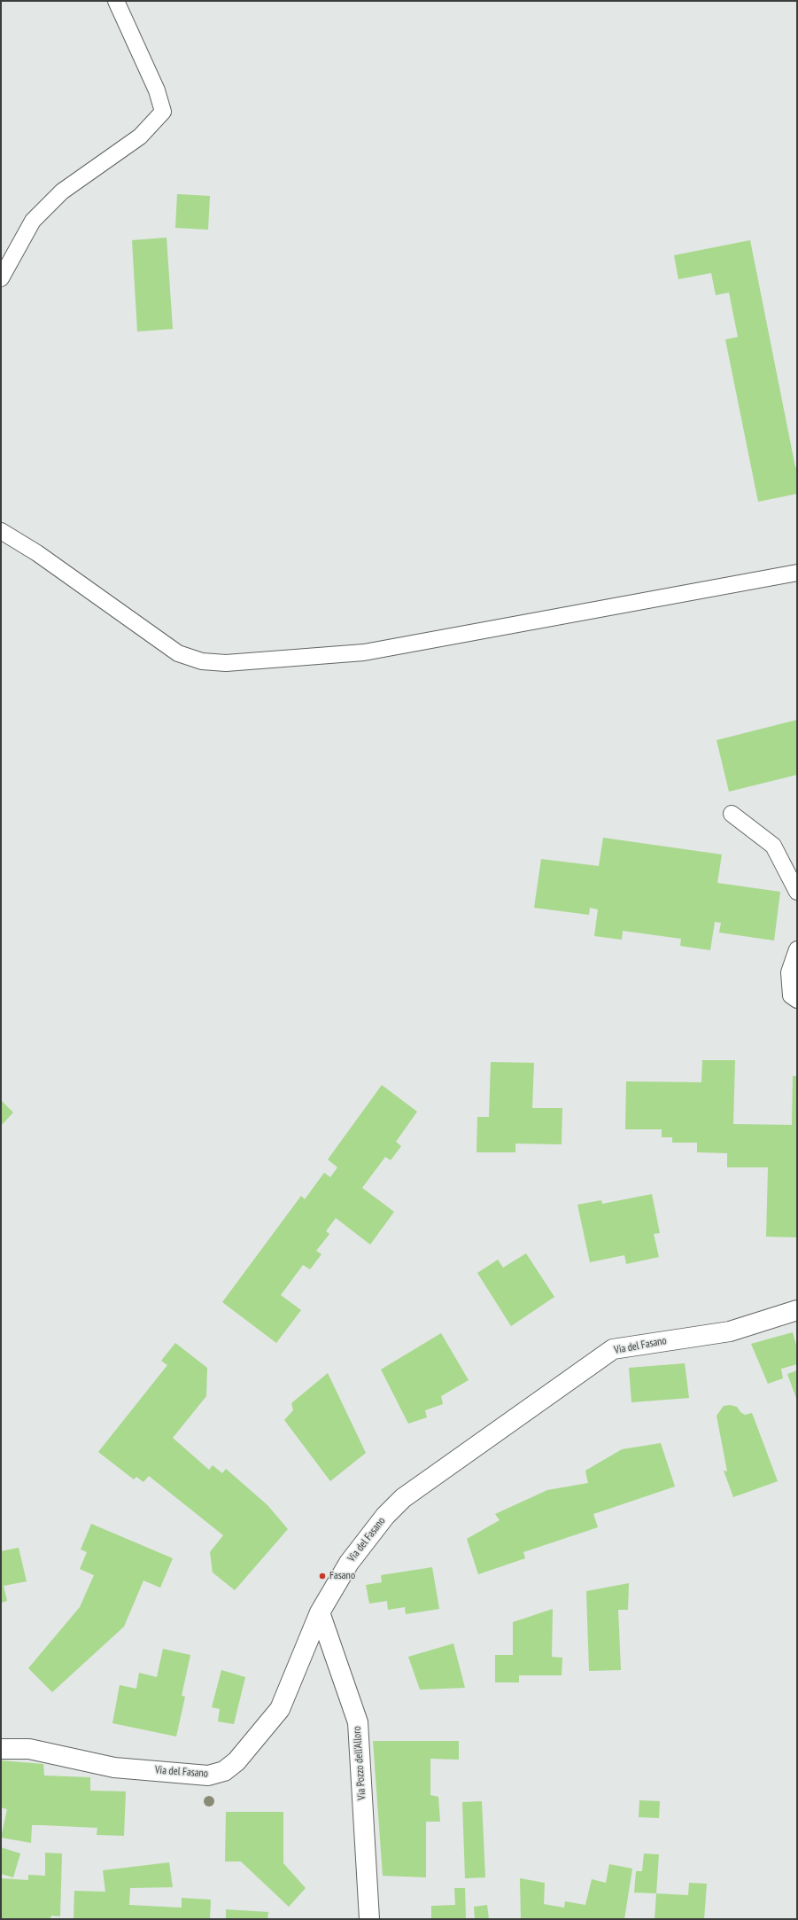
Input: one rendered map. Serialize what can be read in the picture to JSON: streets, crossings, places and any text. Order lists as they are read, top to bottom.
{
  "streets": {
    "street": ["Via del Fasano", "Via Pozzo dell'Alloro"]
  },
  "crossings": [
    ["Via del Fasano", "Via Pozzo dell'Alloro"]
  ],
  "places": ["Fasano"]
}
